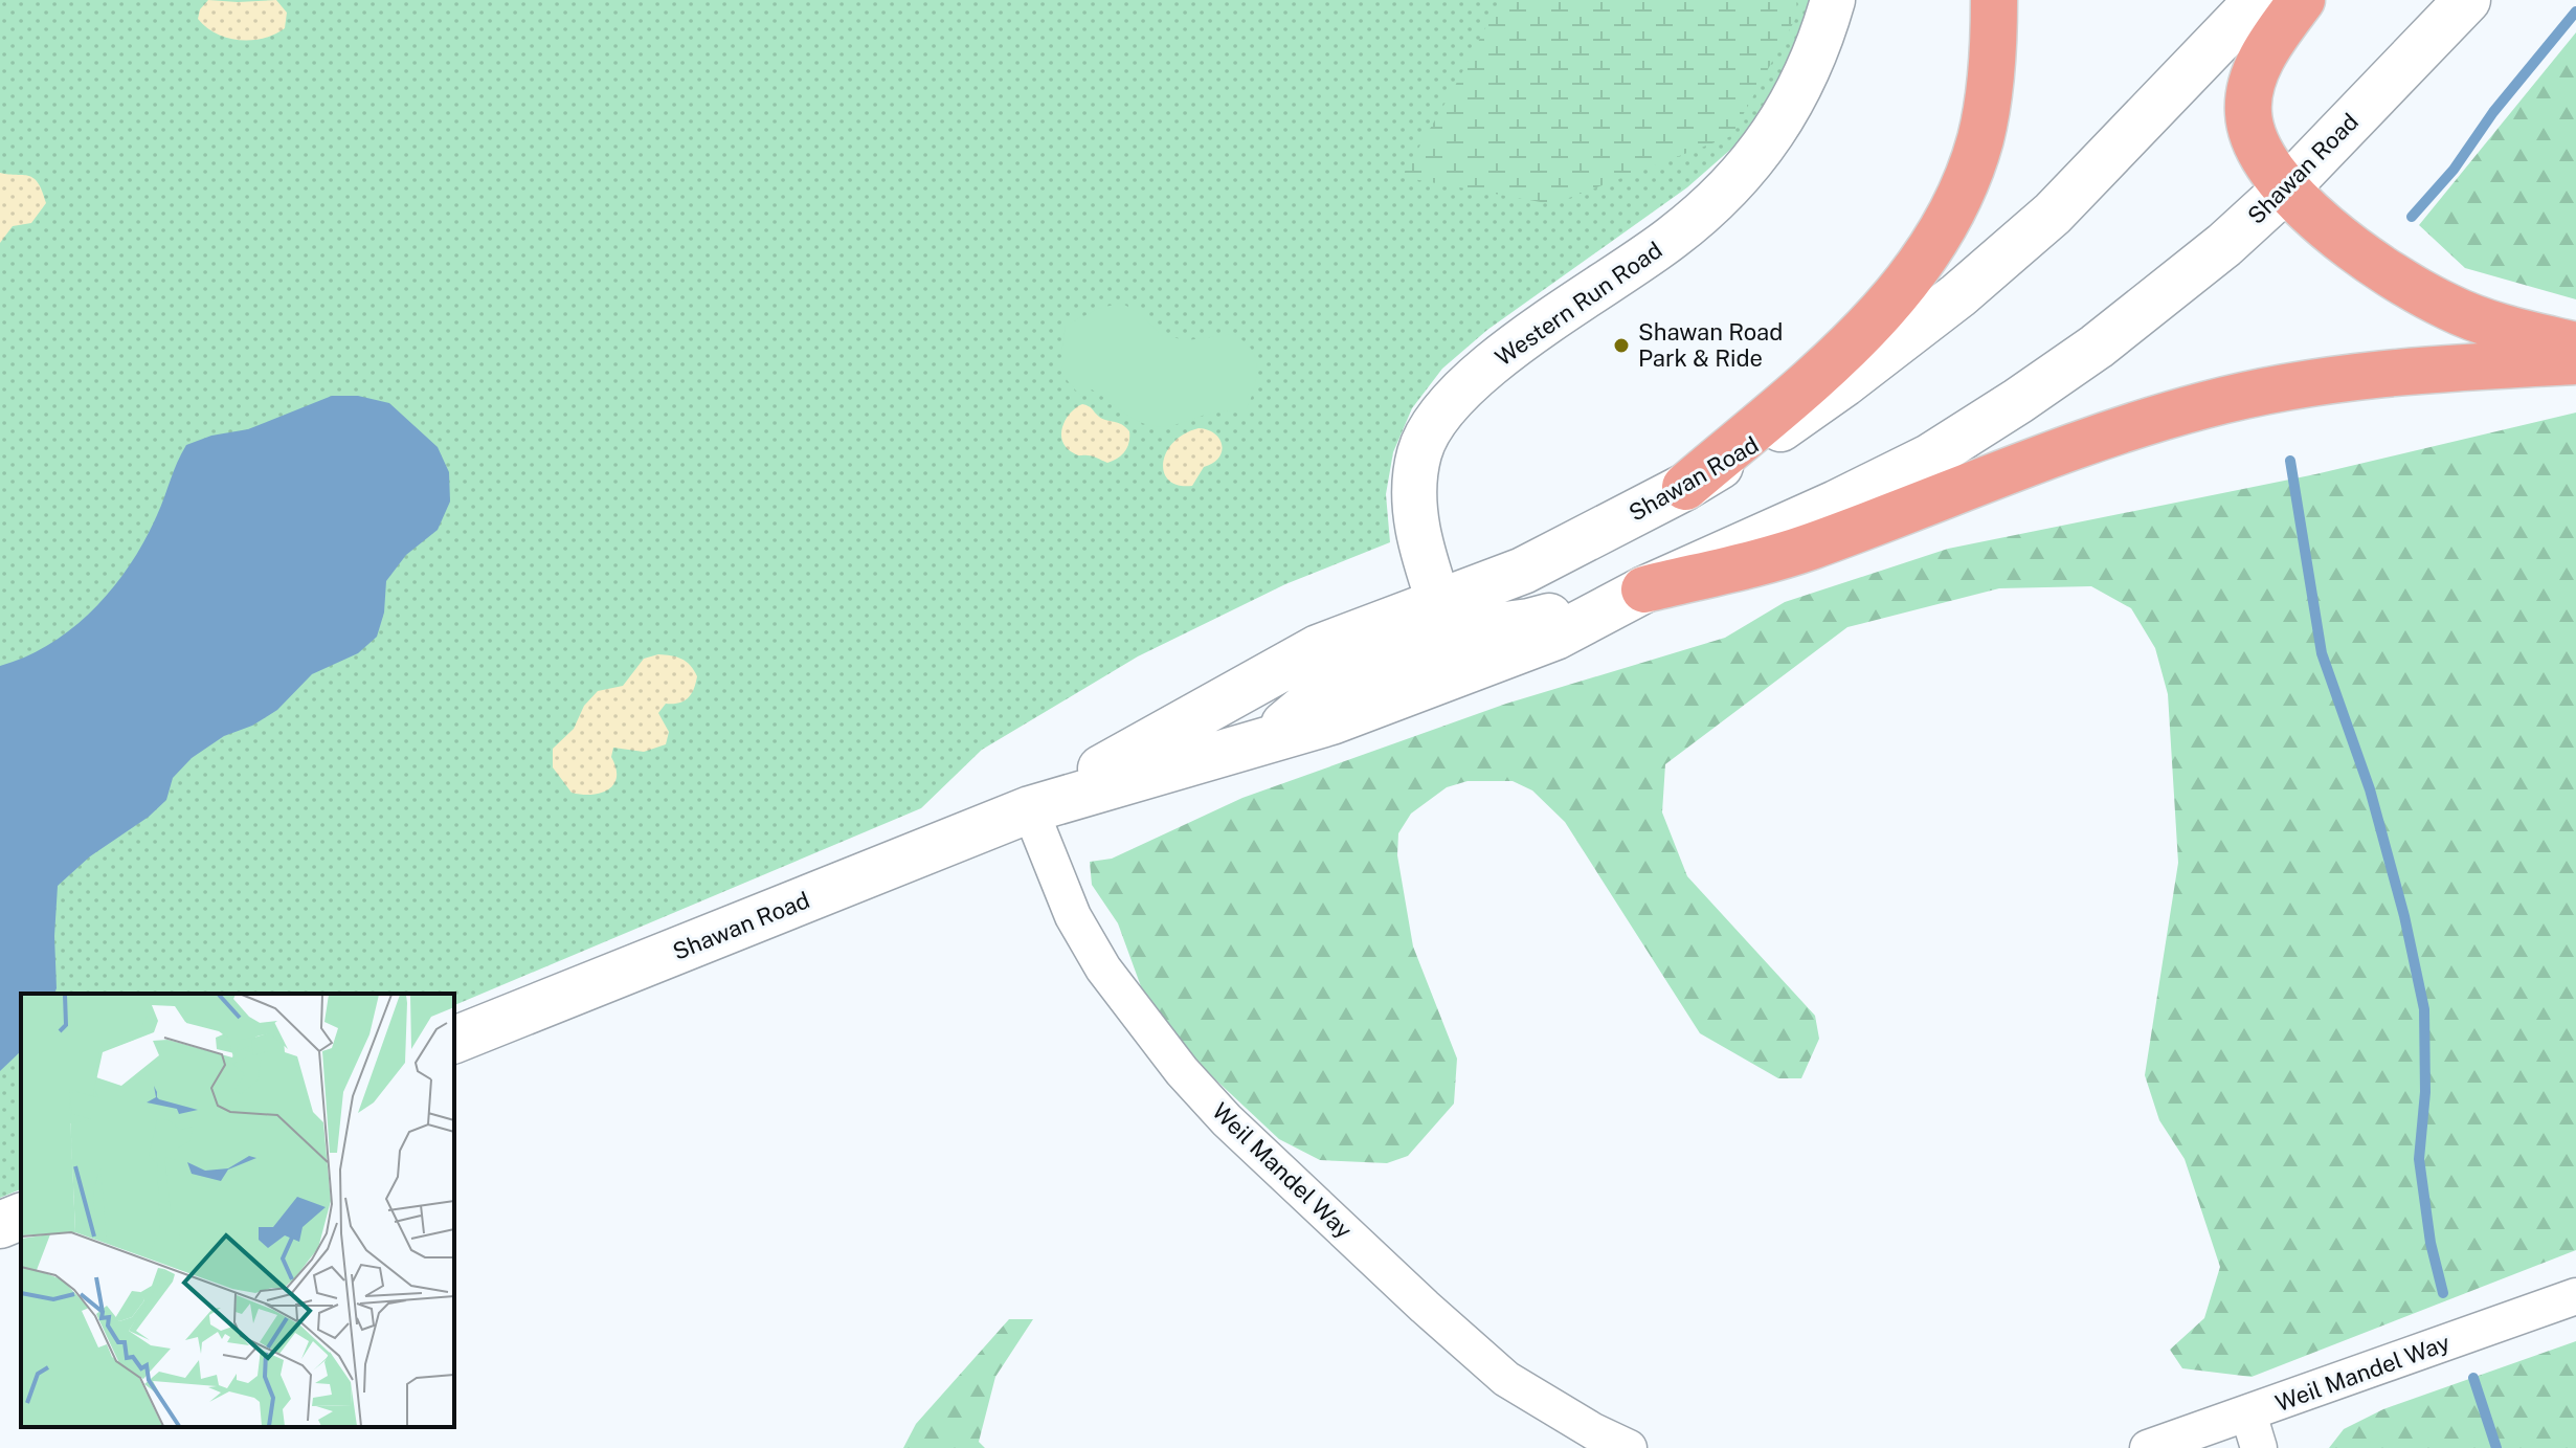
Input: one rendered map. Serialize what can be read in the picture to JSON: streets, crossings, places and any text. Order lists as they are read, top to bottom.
{
  "streets": {
    "main road": ["Shawan Road"],
    "street": ["Western Run Road", "Weil Mandel Way"]
  },
  "crossings": [
    ["Shawan Road", "Western Run Road"],
    ["Shawan Road", "Weil Mandel Way"]
  ],
  "places": ["Shawan Road Park & Ride"]
}
